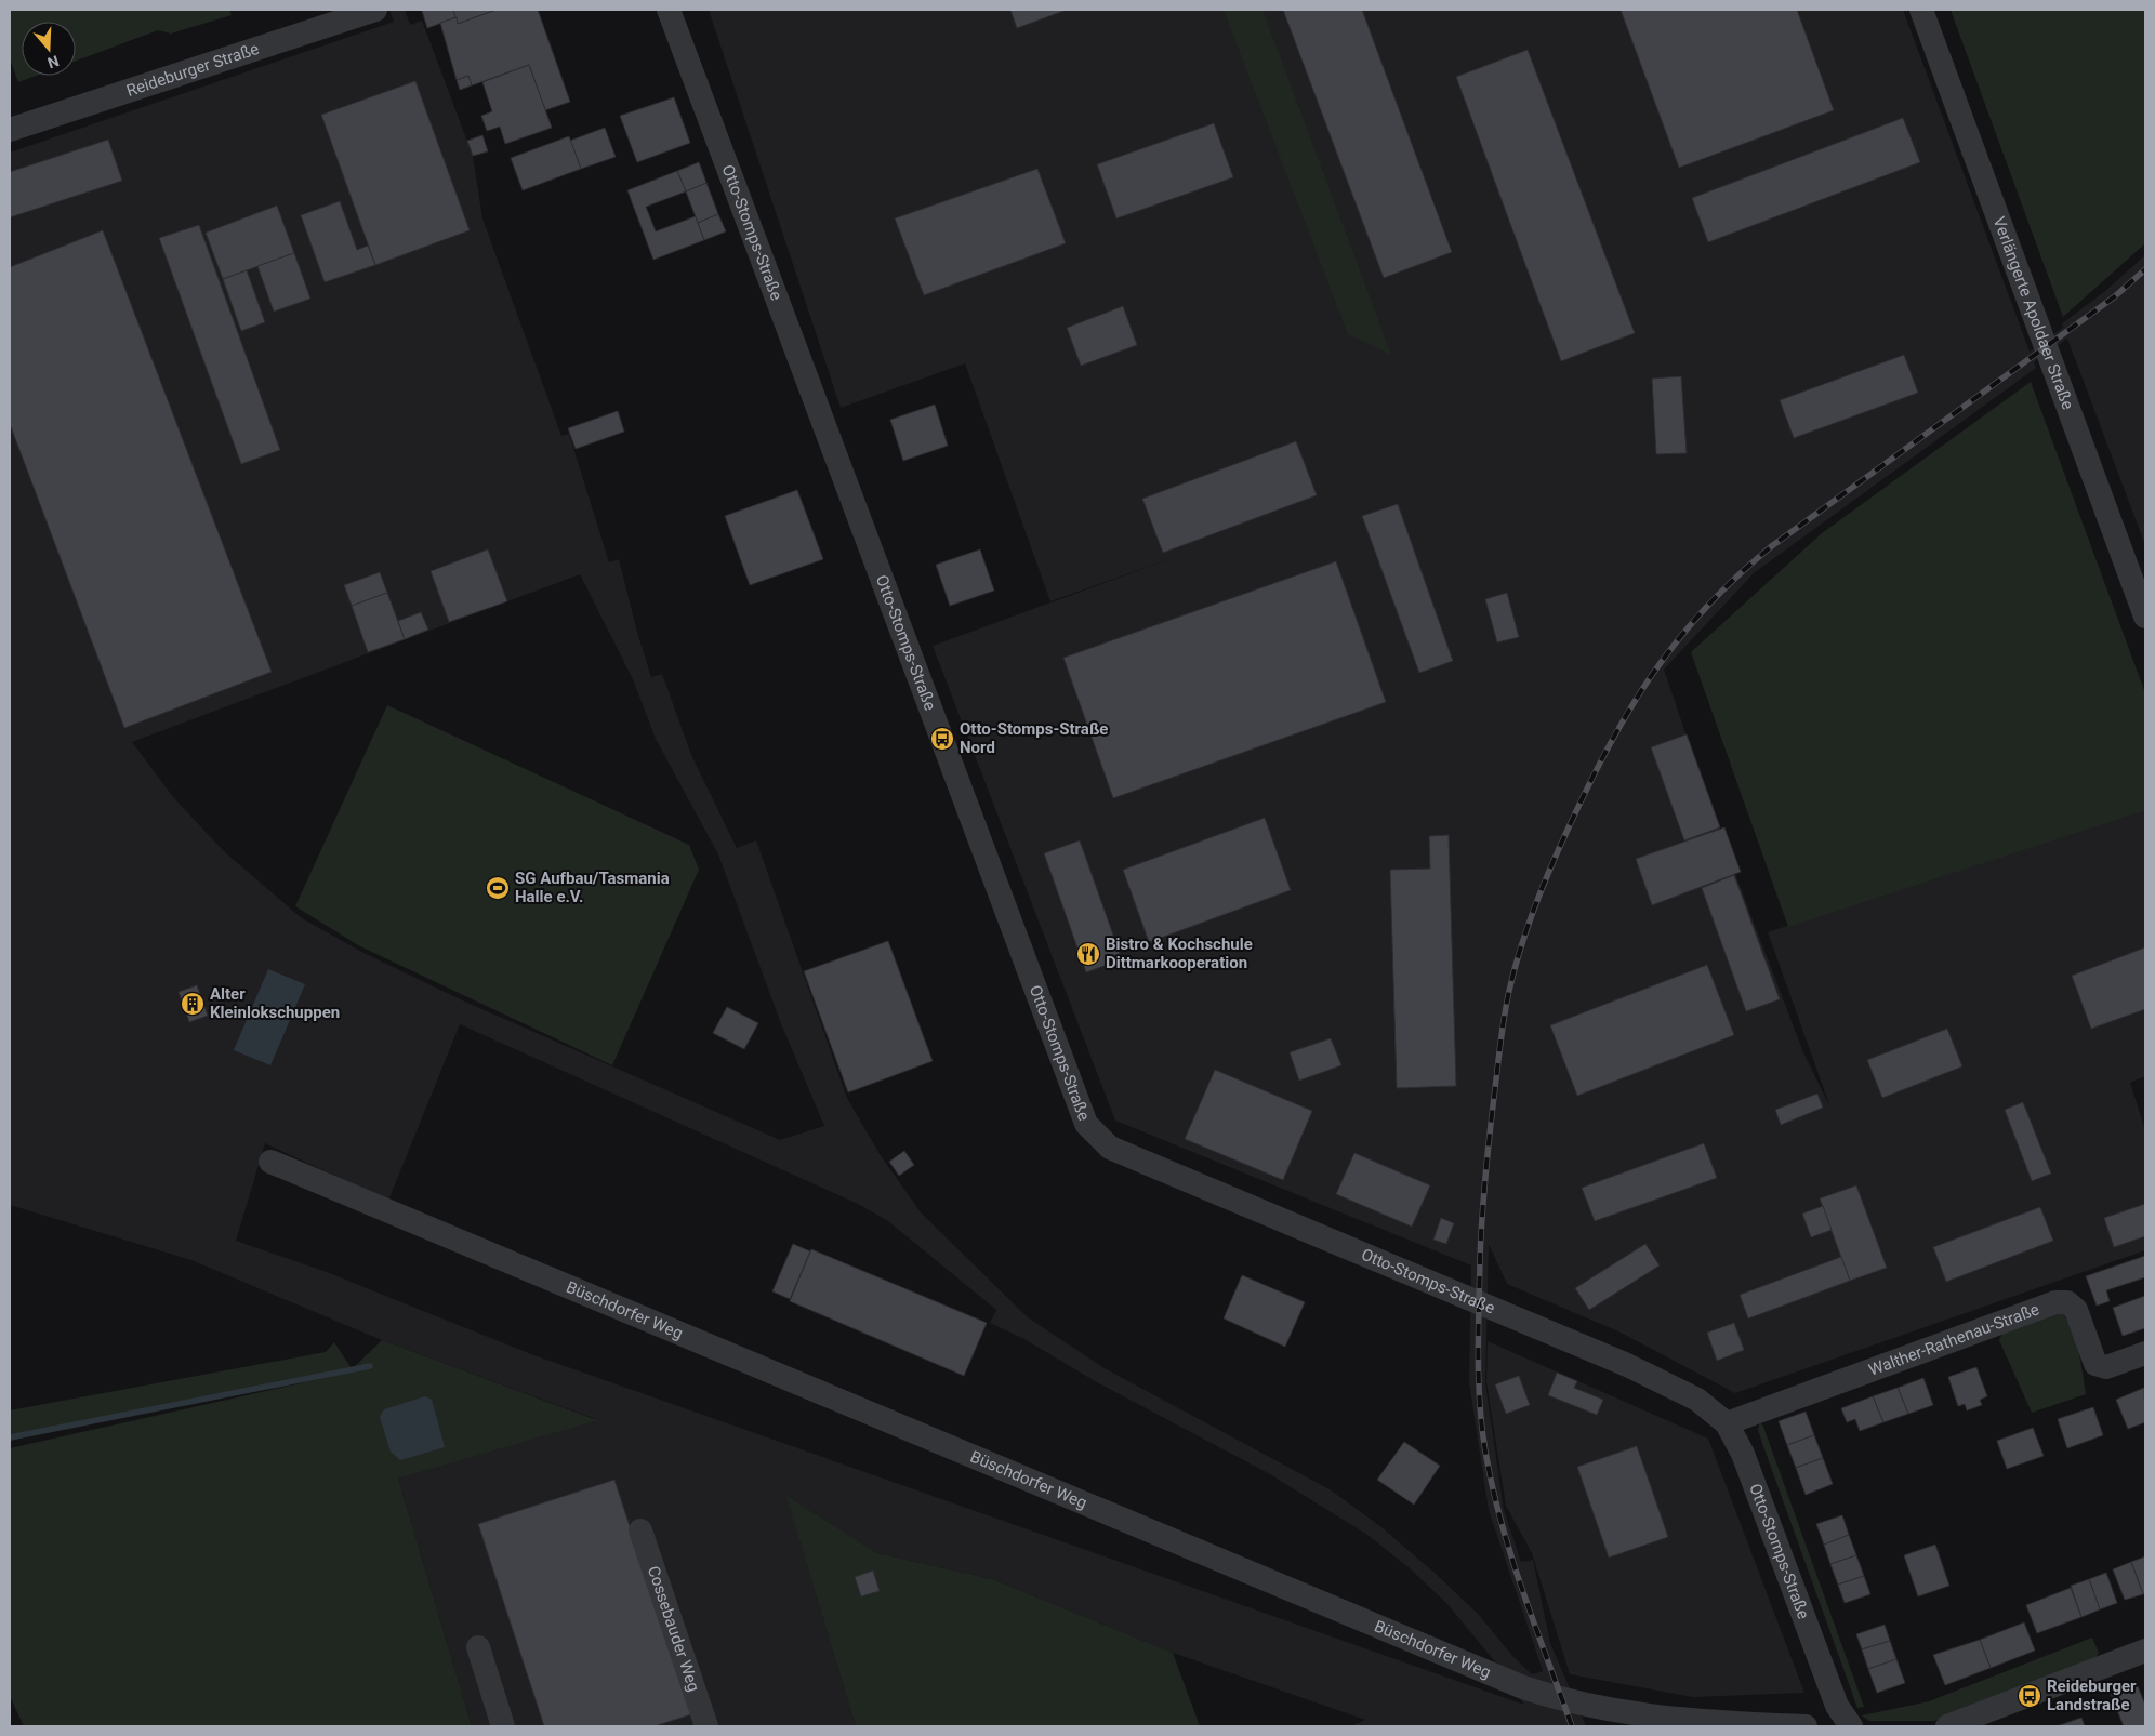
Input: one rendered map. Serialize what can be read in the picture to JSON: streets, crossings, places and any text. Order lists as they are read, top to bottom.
{
  "streets": {
    "street": [
      "Reideburger Straße",
      "Otto-Stomps-Straße",
      "Verlängerte Apoldaer Straße",
      "Büschdorfer Weg",
      "Walther-Rathenau-Straße",
      "Cossebauder Weg"
    ]
  },
  "crossings": [
    ["Otto-Stomps-Straße", "Walther-Rathenau-Straße"]
  ],
  "places": {
    "bus stop": ["Otto-Stomps-Straße Nord", "Reideburger Landstraße"],
    "sports": ["SG Aufbau/Tasmania Halle e.V."],
    "restaurant": ["Bistro & Kochschule Dittmarkooperation"],
    "building": ["Alter Kleinlokschuppen"]
  },
  "north": "bottom"
}
